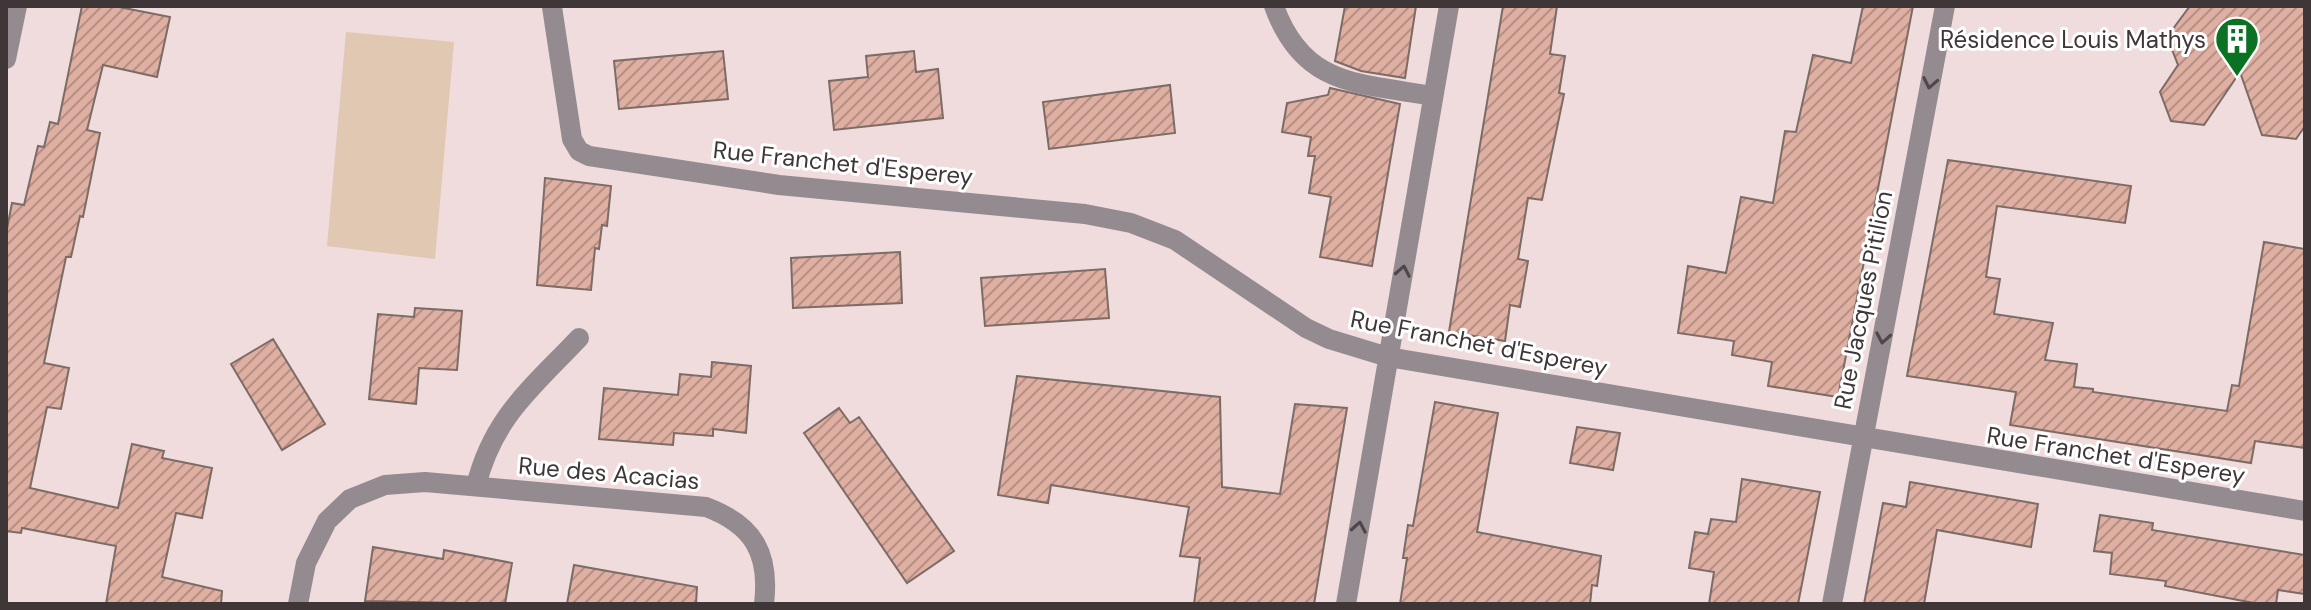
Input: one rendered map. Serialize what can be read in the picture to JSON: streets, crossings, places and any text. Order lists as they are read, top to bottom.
{
  "streets": {
    "street": ["Rue Franchet d'Esperey", "Rue Jacques Pitilion", "Rue des Acacias"]
  },
  "crossings": [
    ["Rue Franchet d'Esperey", "Rue Jacques Pitilion"]
  ],
  "one_way": ["Rue Jacques Pitilion"],
  "places": {
    "building": ["Résidence Louis Mathys"]
  }
}
